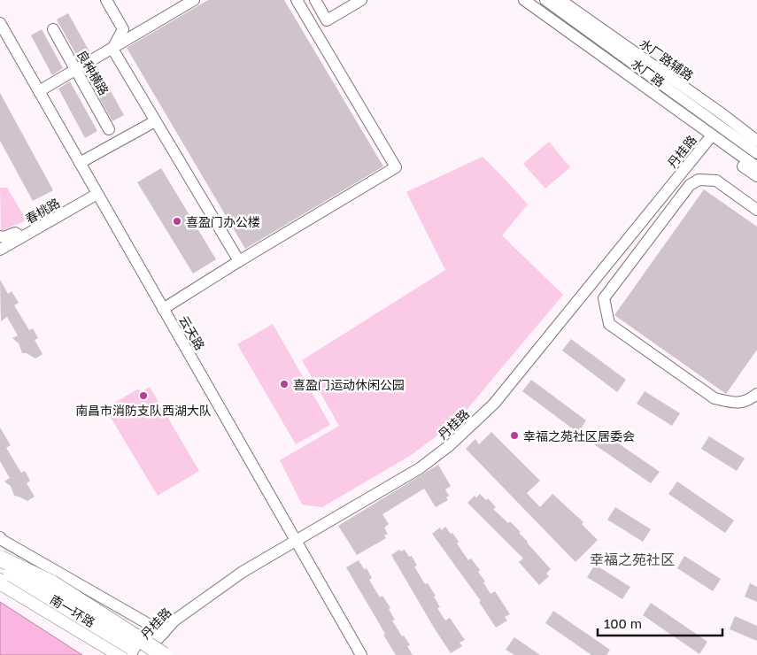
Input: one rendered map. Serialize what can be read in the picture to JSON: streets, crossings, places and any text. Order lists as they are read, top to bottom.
{
  "streets": {
    "highway": ["南一环路"],
    "street": [
      "水厂路辅路",
      "良种横路",
      "水厂路",
      "丹桂路",
      "春桃路",
      "云天路"
    ]
  },
  "crossings": [
    ["水厂路", "丹桂路"],
    ["丹桂路", "云天路"],
    ["丹桂路", "南一环路"],
    ["春桃路", "云天路"]
  ],
  "districts": ["幸福之苑社区"],
  "places": [
    "喜盈门办公楼",
    "喜盈门运动休闲公园",
    "南昌市消防支队西湖大队",
    "幸福之苑社区居委会"
  ],
  "scale_bar": "100 m"
}
